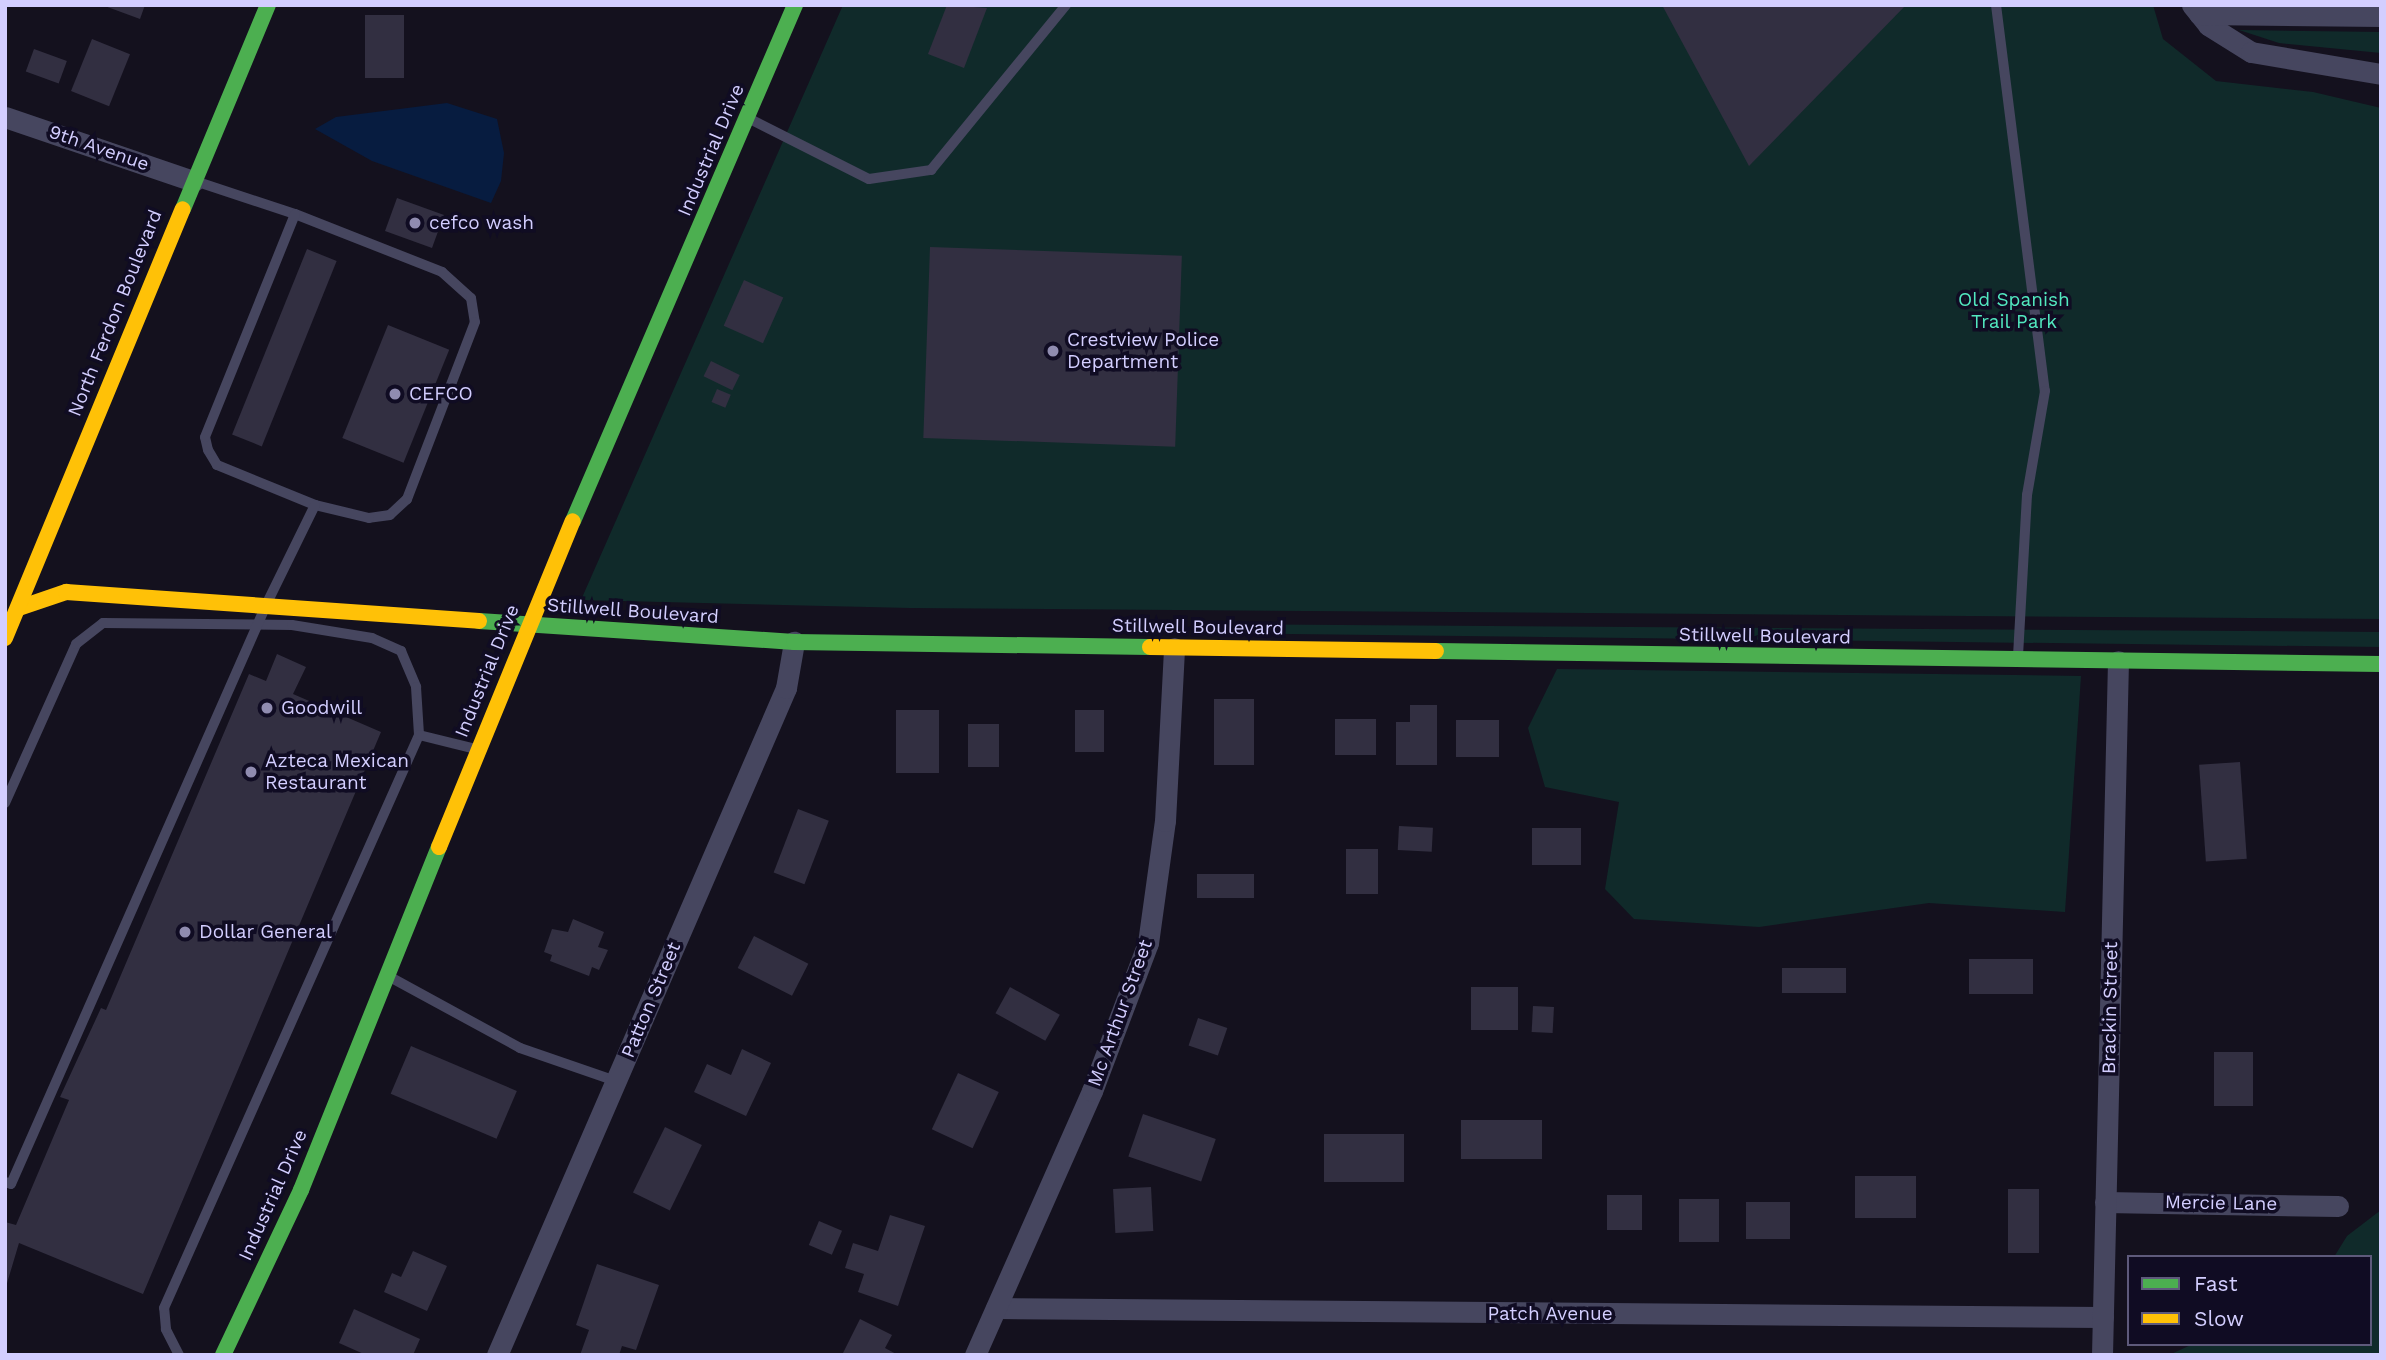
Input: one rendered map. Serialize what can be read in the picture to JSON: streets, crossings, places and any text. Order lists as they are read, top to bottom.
{
  "streets": {
    "street": [
      "9th Avenue",
      "Industrial Drive",
      "North Ferdon Boulevard",
      "Stillwell Boulevard",
      "Patton Street",
      "Brackin Street",
      "Mc Arthur Street",
      "Mercie Lane",
      "Patch Avenue"
    ]
  },
  "crossings": [
    ["9th Avenue", "North Ferdon Boulevard"],
    ["Industrial Drive", "Stillwell Boulevard"],
    ["North Ferdon Boulevard", "Stillwell Boulevard"],
    ["Stillwell Boulevard", "Patton Street"],
    ["Stillwell Boulevard", "Brackin Street"],
    ["Stillwell Boulevard", "Mc Arthur Street"],
    ["Brackin Street", "Mercie Lane"],
    ["Brackin Street", "Patch Avenue"],
    ["Mc Arthur Street", "Patch Avenue"]
  ],
  "parks": ["Old Spanish Trail Park"],
  "places": [
    "cefco wash",
    "Crestview Police Department",
    "CEFCO",
    "Goodwill",
    "Azteca Mexican Restaurant",
    "Dollar General"
  ],
  "legend": ["Fast", "Slow"]
}
